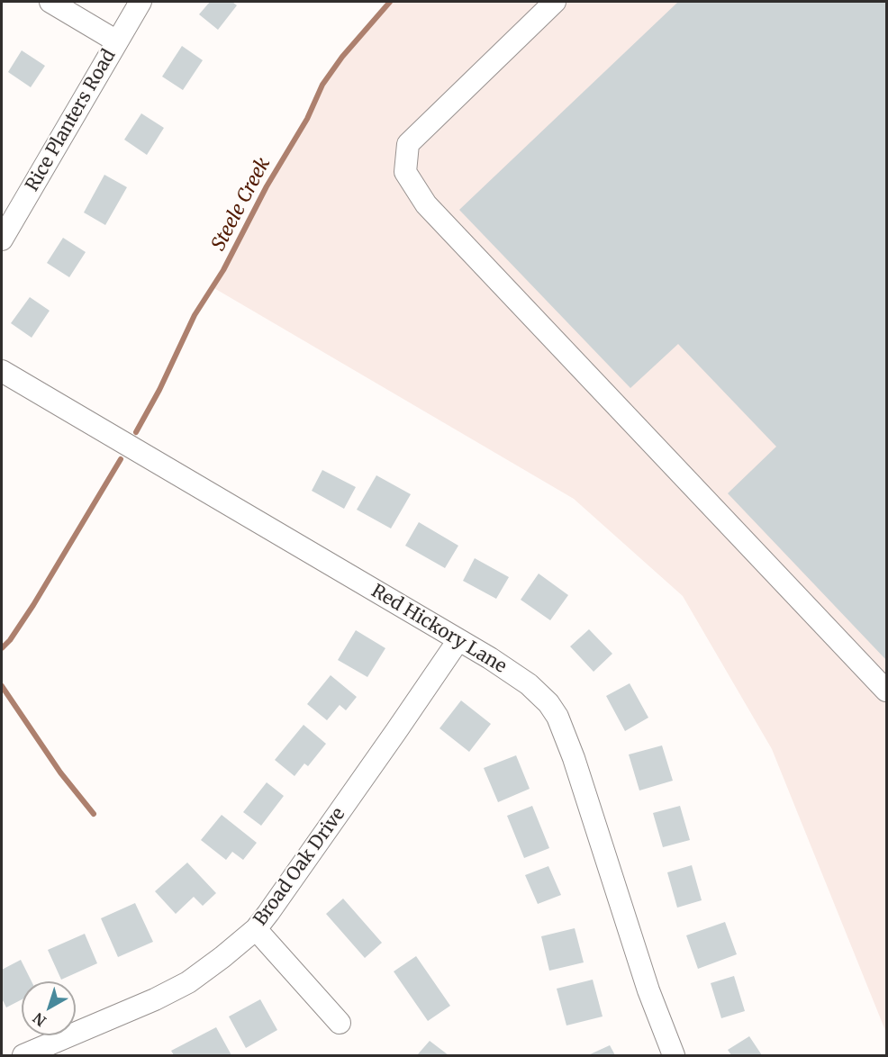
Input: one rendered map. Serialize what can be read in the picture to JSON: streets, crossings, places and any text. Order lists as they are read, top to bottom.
{
  "streets": {
    "street": ["Rice Planters Road", "Red Hickory Lane", "Broad Oak Drive"]
  },
  "crossings": [
    ["Red Hickory Lane", "Broad Oak Drive"]
  ],
  "water": ["Steele Creek"],
  "north": "bottom left"
}
